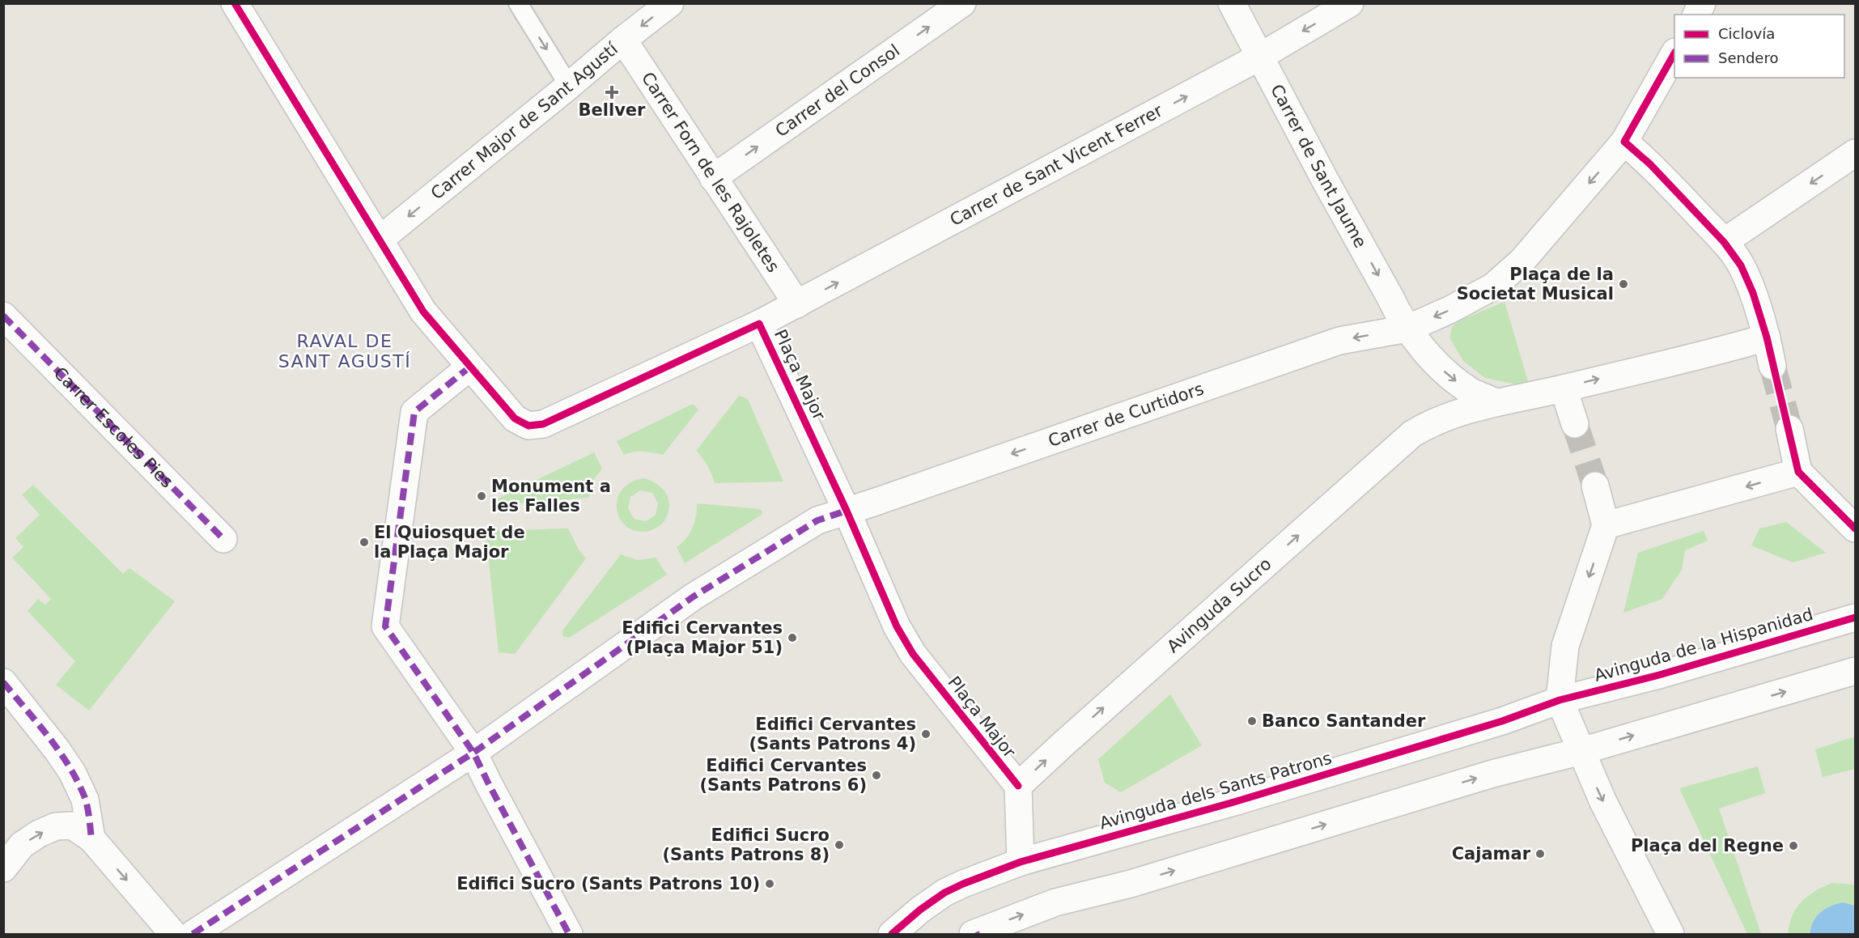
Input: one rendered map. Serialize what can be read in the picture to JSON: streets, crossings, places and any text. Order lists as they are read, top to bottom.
{
  "streets": {
    "street": [
      "Carrer del Consol",
      "Carrer Major de Sant Agustí",
      "Carrer de Sant Vicent Ferrer",
      "Carrer de Sant Jaume",
      "Carrer Forn de les Rajoletes",
      "Plaça Major",
      "Carrer de Curtidors",
      "Carrer Escoles Pies",
      "Avinguda Sucro",
      "Avinguda de la Hispanidad",
      "Avinguda dels Sants Patrons"
    ]
  },
  "crossings": [
    ["Carrer del Consol", "Carrer Forn de les Rajoletes"],
    ["Carrer Major de Sant Agustí", "Carrer Forn de les Rajoletes"],
    ["Carrer Major de Sant Agustí", "Plaça Major"],
    ["Carrer de Sant Vicent Ferrer", "Carrer de Sant Jaume"],
    ["Carrer de Sant Vicent Ferrer", "Carrer Forn de les Rajoletes"],
    ["Carrer de Sant Vicent Ferrer", "Plaça Major"],
    ["Carrer de Sant Jaume", "Carrer de Curtidors"],
    ["Plaça Major", "Carrer de Curtidors"],
    ["Plaça Major", "Avinguda Sucro"],
    ["Avinguda de la Hispanidad", "Avinguda dels Sants Patrons"]
  ],
  "one_way": [
    "Carrer del Consol",
    "Carrer Major de Sant Agustí",
    "Carrer de Sant Jaume",
    "Carrer de Curtidors"
  ],
  "districts": ["RAVAL DE SANT AGUSTÍ"],
  "places": {
    "health": ["Bellver"],
    "other": [
      "Plaça de la Societat Musical",
      "Monument a les Falles",
      "El Quiosquet de la Plaça Major",
      "Edifici Cervantes (Plaça Major 51)",
      "Banco Santander",
      "Edifici Cervantes (Sants Patrons 4)",
      "Edifici Cervantes (Sants Patrons 6)",
      "Edifici Sucro (Sants Patrons 8)",
      "Plaça del Regne",
      "Cajamar",
      "Edifici Sucro (Sants Patrons 10)"
    ]
  },
  "legend": ["Ciclovía", "Sendero"]
}
